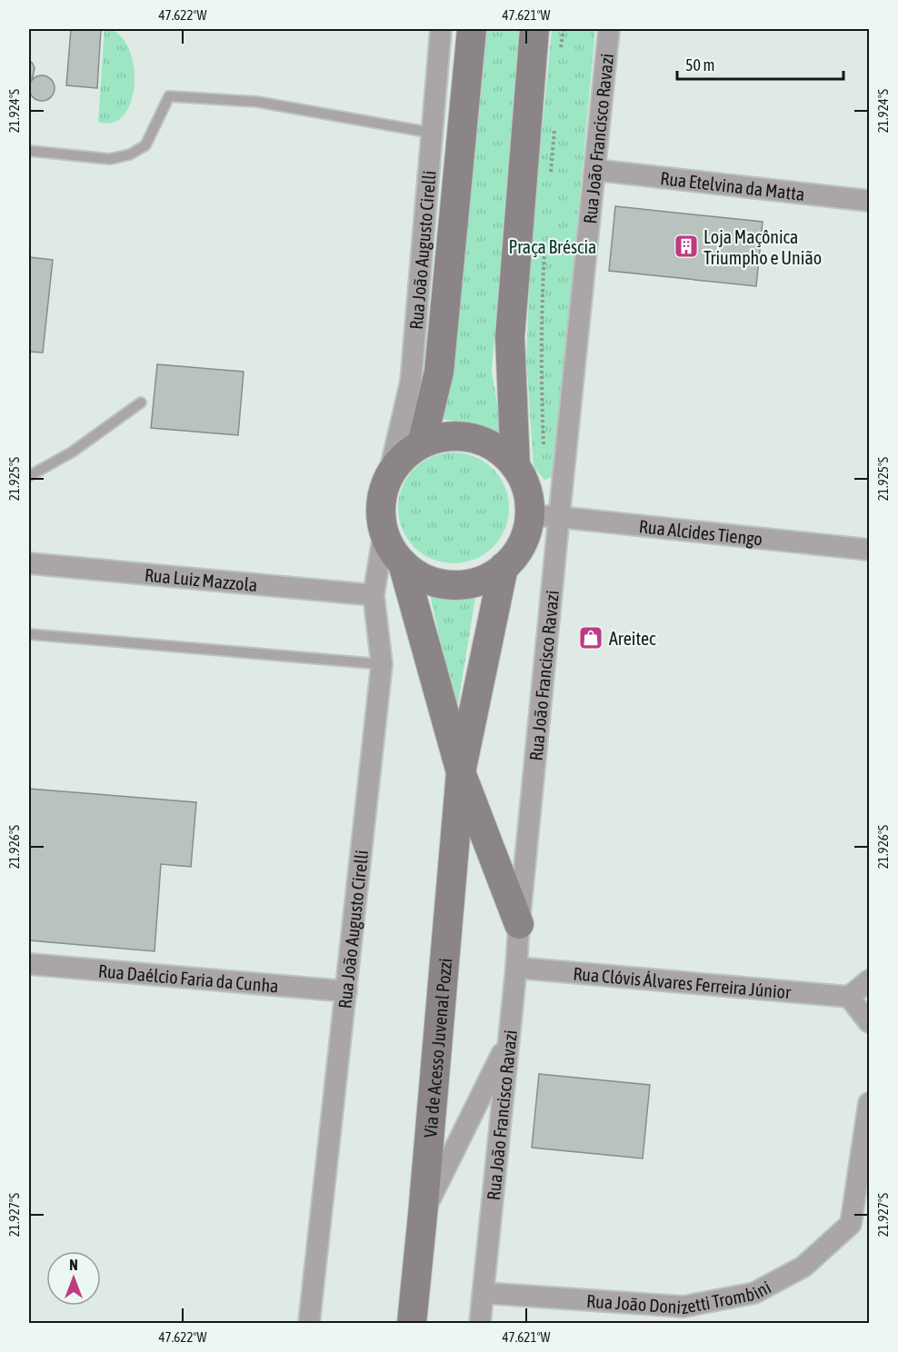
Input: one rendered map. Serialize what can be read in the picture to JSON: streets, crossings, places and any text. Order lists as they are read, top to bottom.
{
  "streets": {
    "main road": ["Via de Acesso Juvenal Pozzi"],
    "street": [
      "Rua João Francisco Ravazi",
      "Rua Etelvina da Matta",
      "Rua João Augusto Cirelli",
      "Rua Alcides Tiengo",
      "Rua Luiz Mazzola",
      "Rua Daélcio Faria da Cunha",
      "Rua Clóvis Álvares Ferreira Júnior",
      "Rua João Donizetti Trombini"
    ]
  },
  "crossings": [
    ["Rua João Francisco Ravazi", "Rua Etelvina da Matta"],
    ["Rua João Francisco Ravazi", "Rua Alcides Tiengo"],
    ["Rua João Francisco Ravazi", "Rua Clóvis Álvares Ferreira Júnior"],
    ["Rua João Francisco Ravazi", "Rua João Donizetti Trombini"],
    ["Rua João Augusto Cirelli", "Rua Alcides Tiengo"],
    ["Rua João Augusto Cirelli", "Rua Luiz Mazzola"],
    ["Rua João Augusto Cirelli", "Rua Daélcio Faria da Cunha"],
    ["Rua João Augusto Cirelli", "Via de Acesso Juvenal Pozzi"],
    ["Rua Alcides Tiengo", "Via de Acesso Juvenal Pozzi"]
  ],
  "parks": ["Praça Bréscia"],
  "places": {
    "building": ["Loja Maçônica Triumpho e União"],
    "shop": ["Areitec"]
  },
  "scale_bar": "50 m",
  "north": "top",
  "coordinates": [
    "47.622°W",
    "47.621°W",
    "21.924°S",
    "21.925°S",
    "21.926°S",
    "21.927°S"
  ]
}
